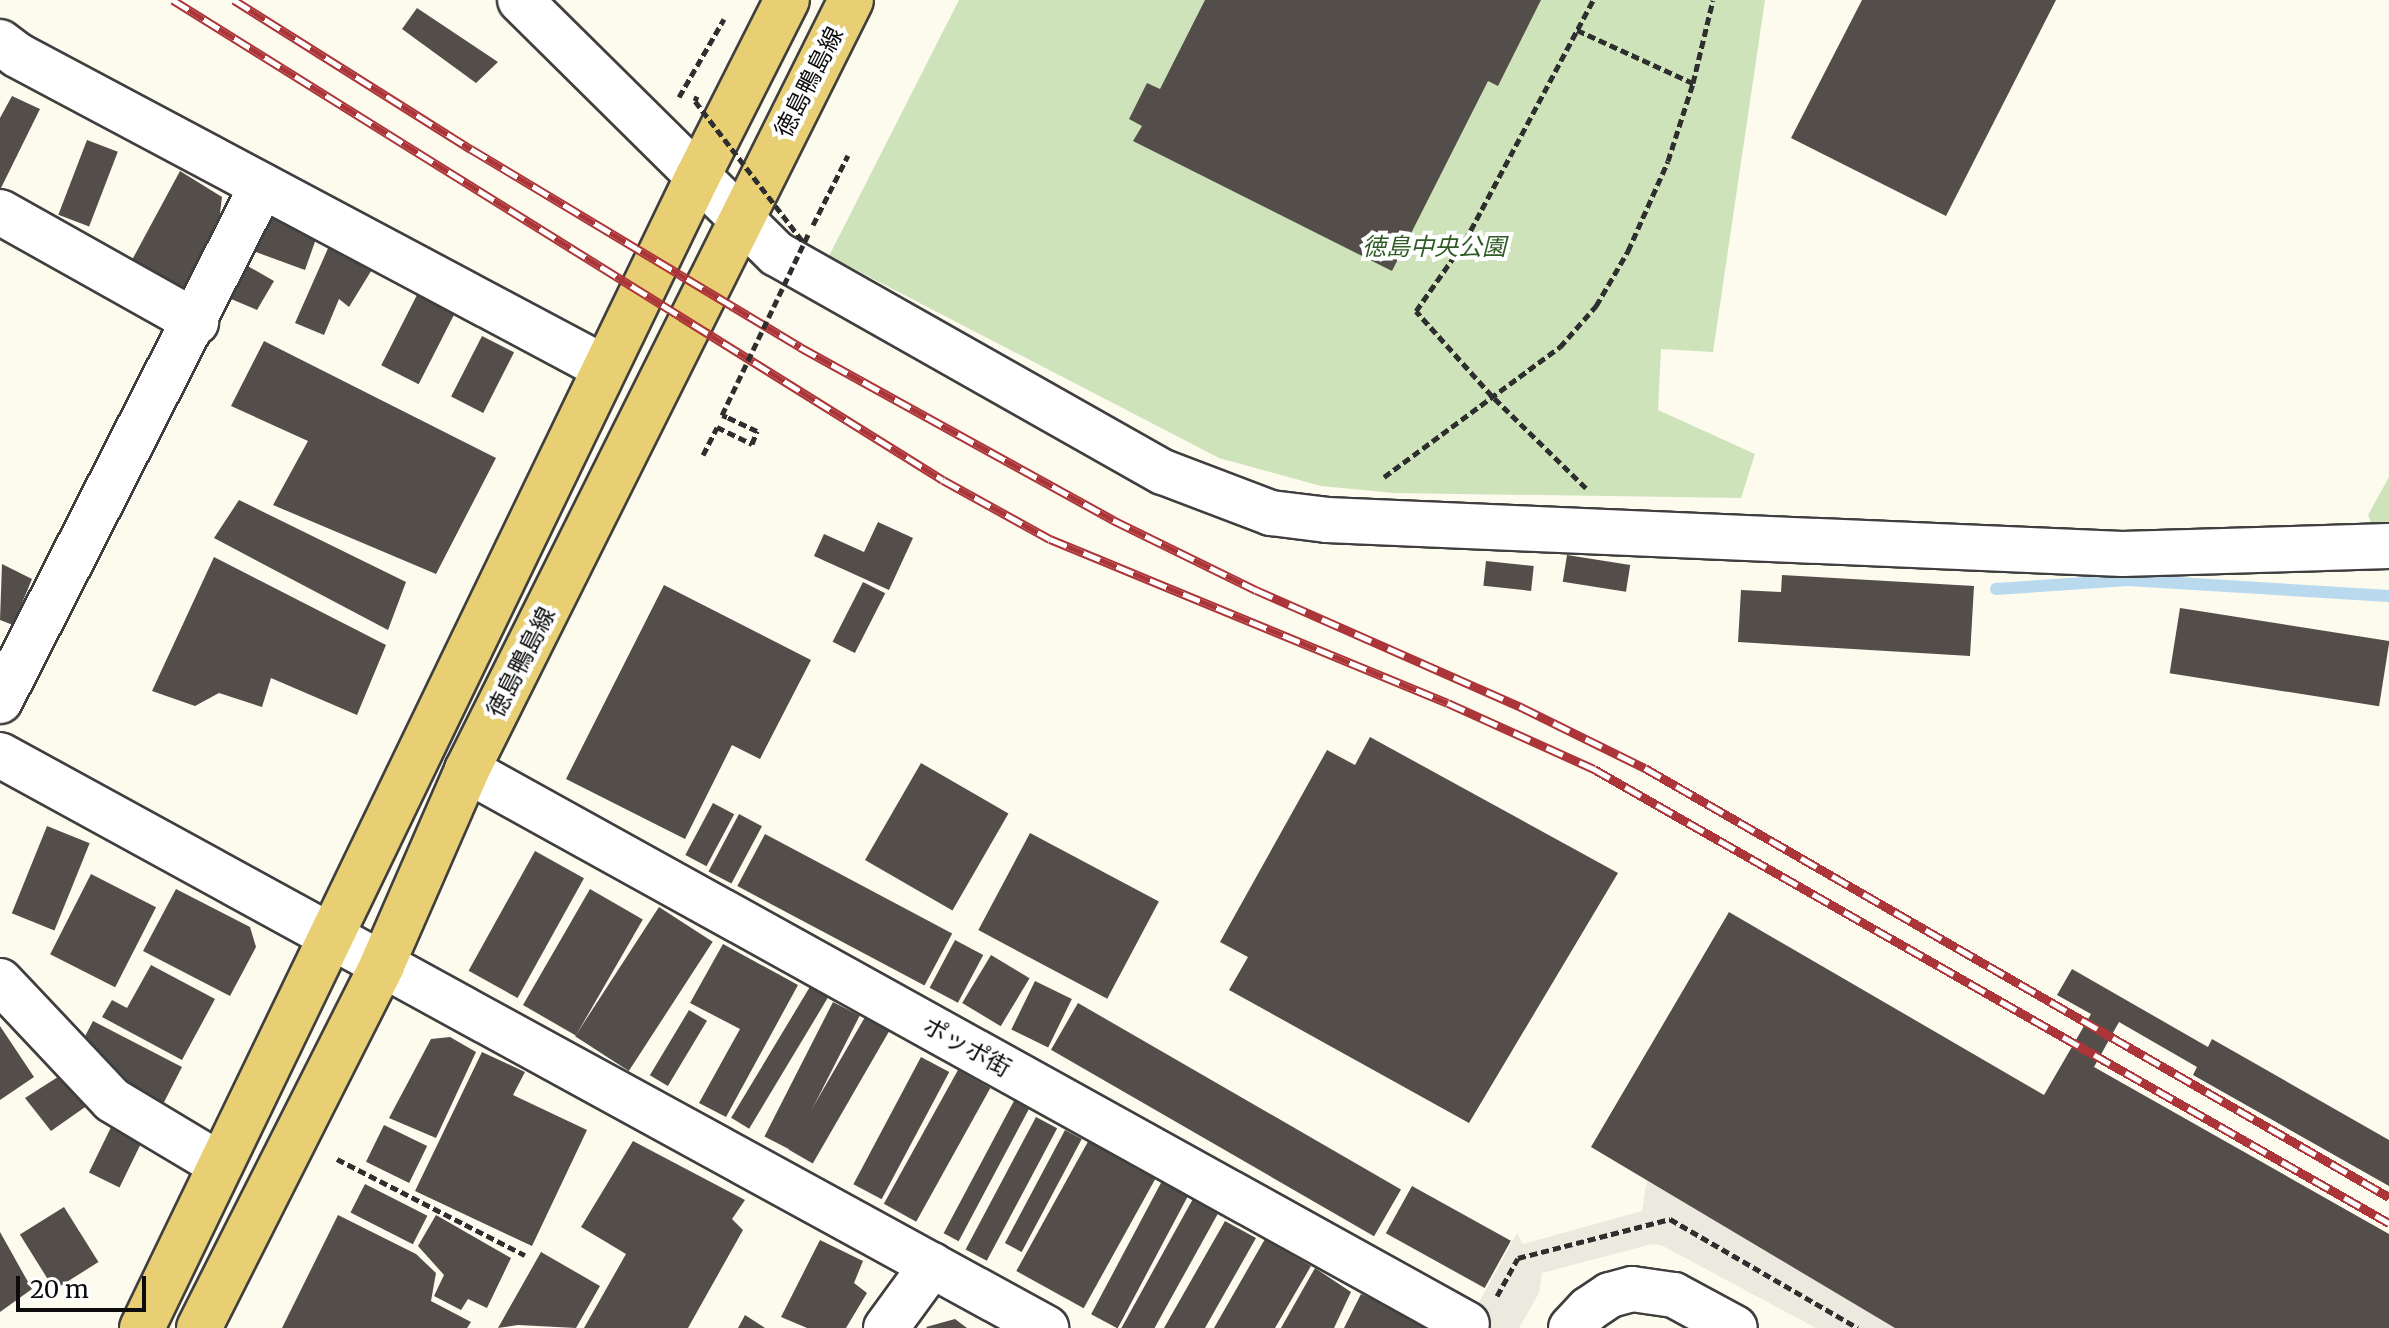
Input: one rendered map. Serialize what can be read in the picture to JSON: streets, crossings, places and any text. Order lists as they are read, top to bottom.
{
  "streets": {
    "main road": ["徳島鴨島線"],
    "street": ["ポッポ街"]
  },
  "crossings": [
    ["徳島鴨島線", "ポッポ街"]
  ],
  "parks": ["徳島中央公園"],
  "scale_bar": "20 m"
}
